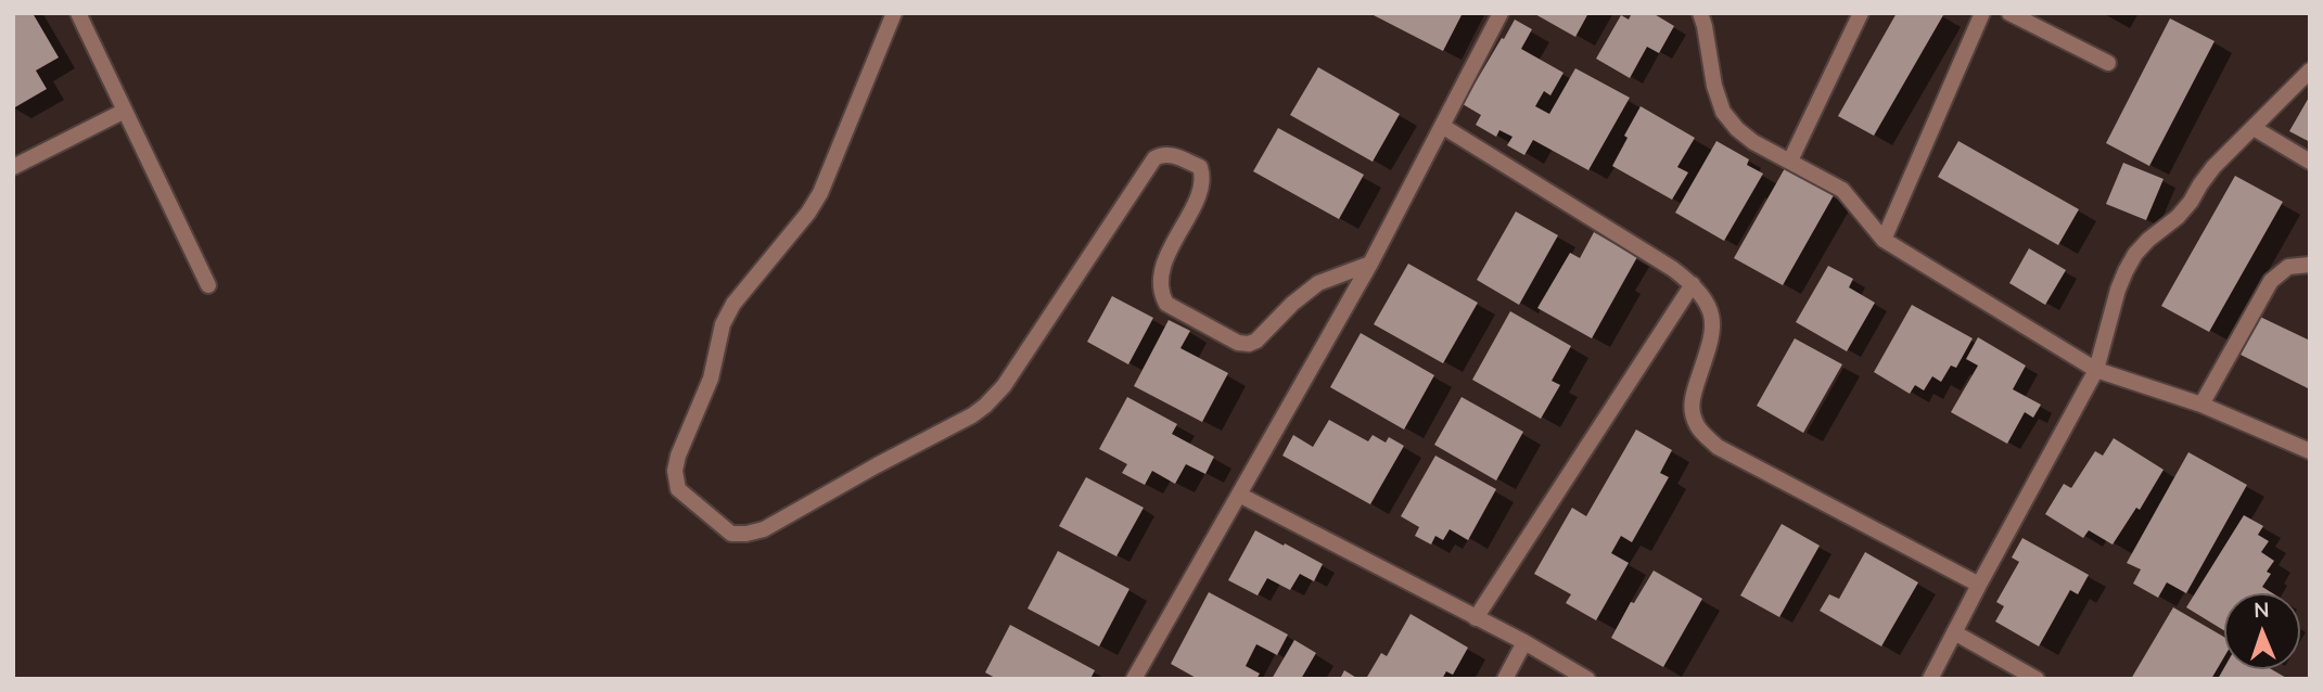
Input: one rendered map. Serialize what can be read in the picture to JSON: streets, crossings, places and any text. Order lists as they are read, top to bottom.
{
  "north": "top"
}
